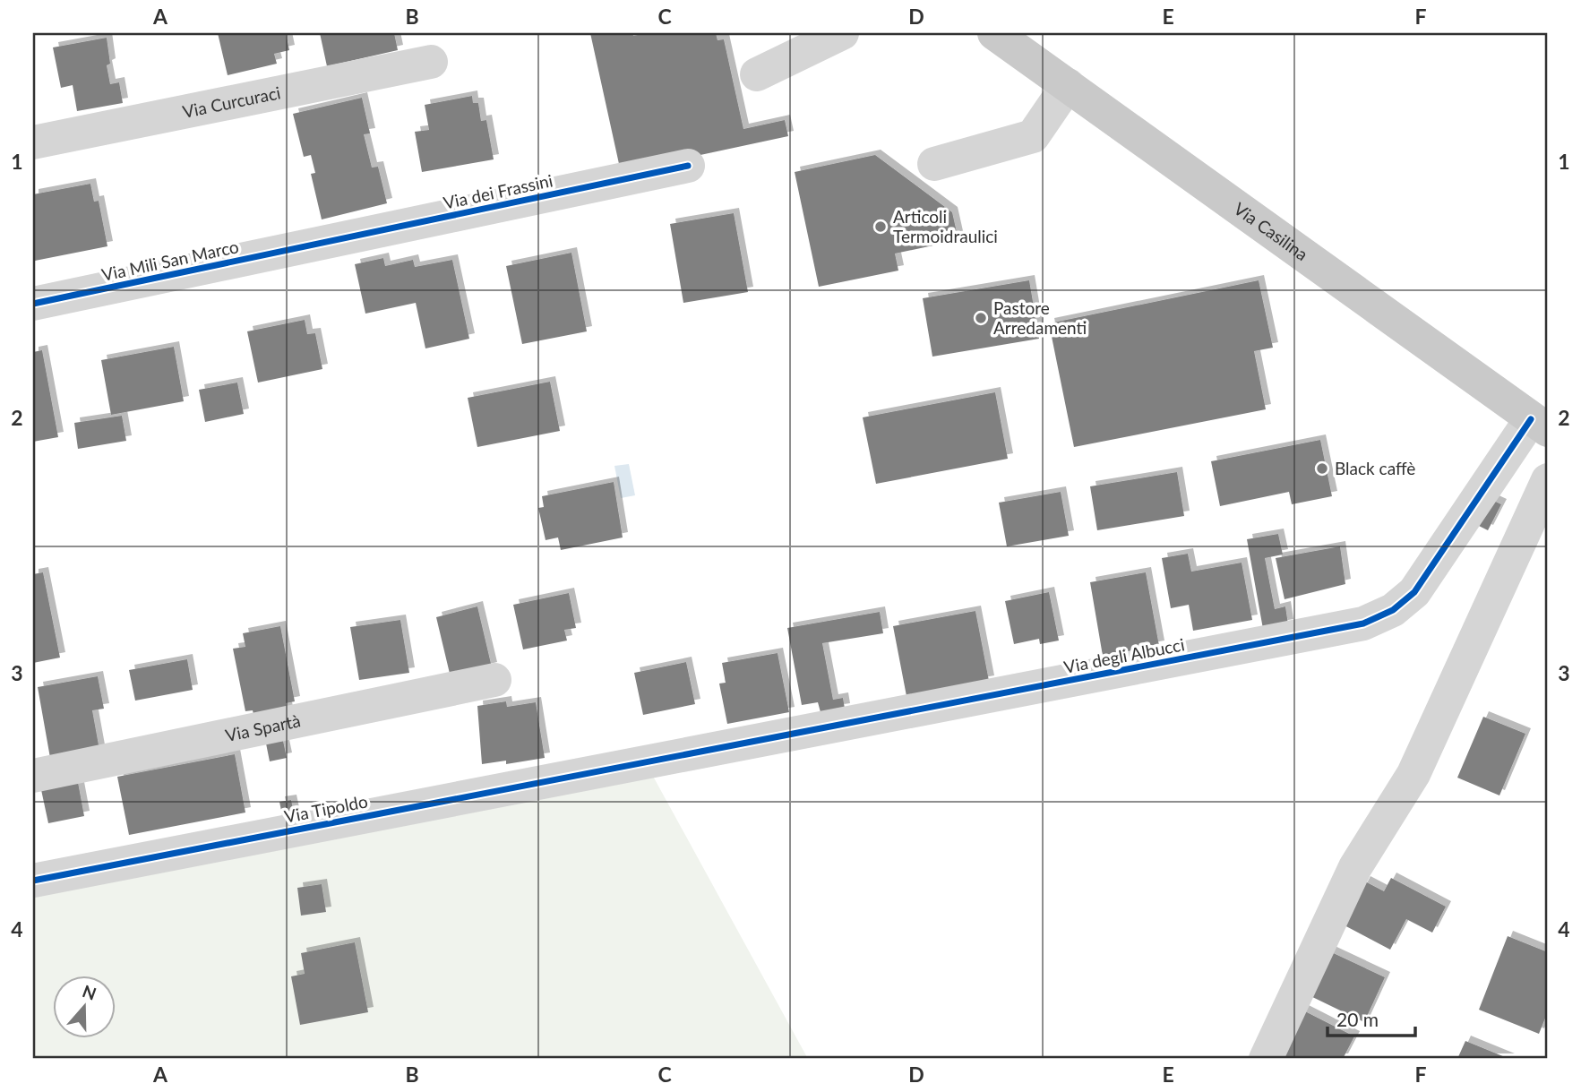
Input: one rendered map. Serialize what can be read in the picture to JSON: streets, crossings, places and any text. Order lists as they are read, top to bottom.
{
  "streets": {
    "main road": ["Via Casilina"],
    "street": [
      "Via Curcuraci",
      "Via dei Frassini",
      "Via Mili San Marco",
      "Via degli Albucci",
      "Via Spartà",
      "Via Tipoldo"
    ]
  },
  "crossings": [
    ["Via dei Frassini", "Via Mili San Marco"],
    ["Via Casilina", "Via degli Albucci"],
    ["Via degli Albucci", "Via Tipoldo"]
  ],
  "places": ["Articoli Termoidraulici", "Pastore Arredamenti", "Black caffè"],
  "scale_bar": "20 m",
  "north": "top",
  "grid": {
    "columns": [
      "A",
      "B",
      "C",
      "D",
      "E",
      "F"
    ],
    "rows": [
      "1",
      "2",
      "3",
      "4"
    ]
  }
}
